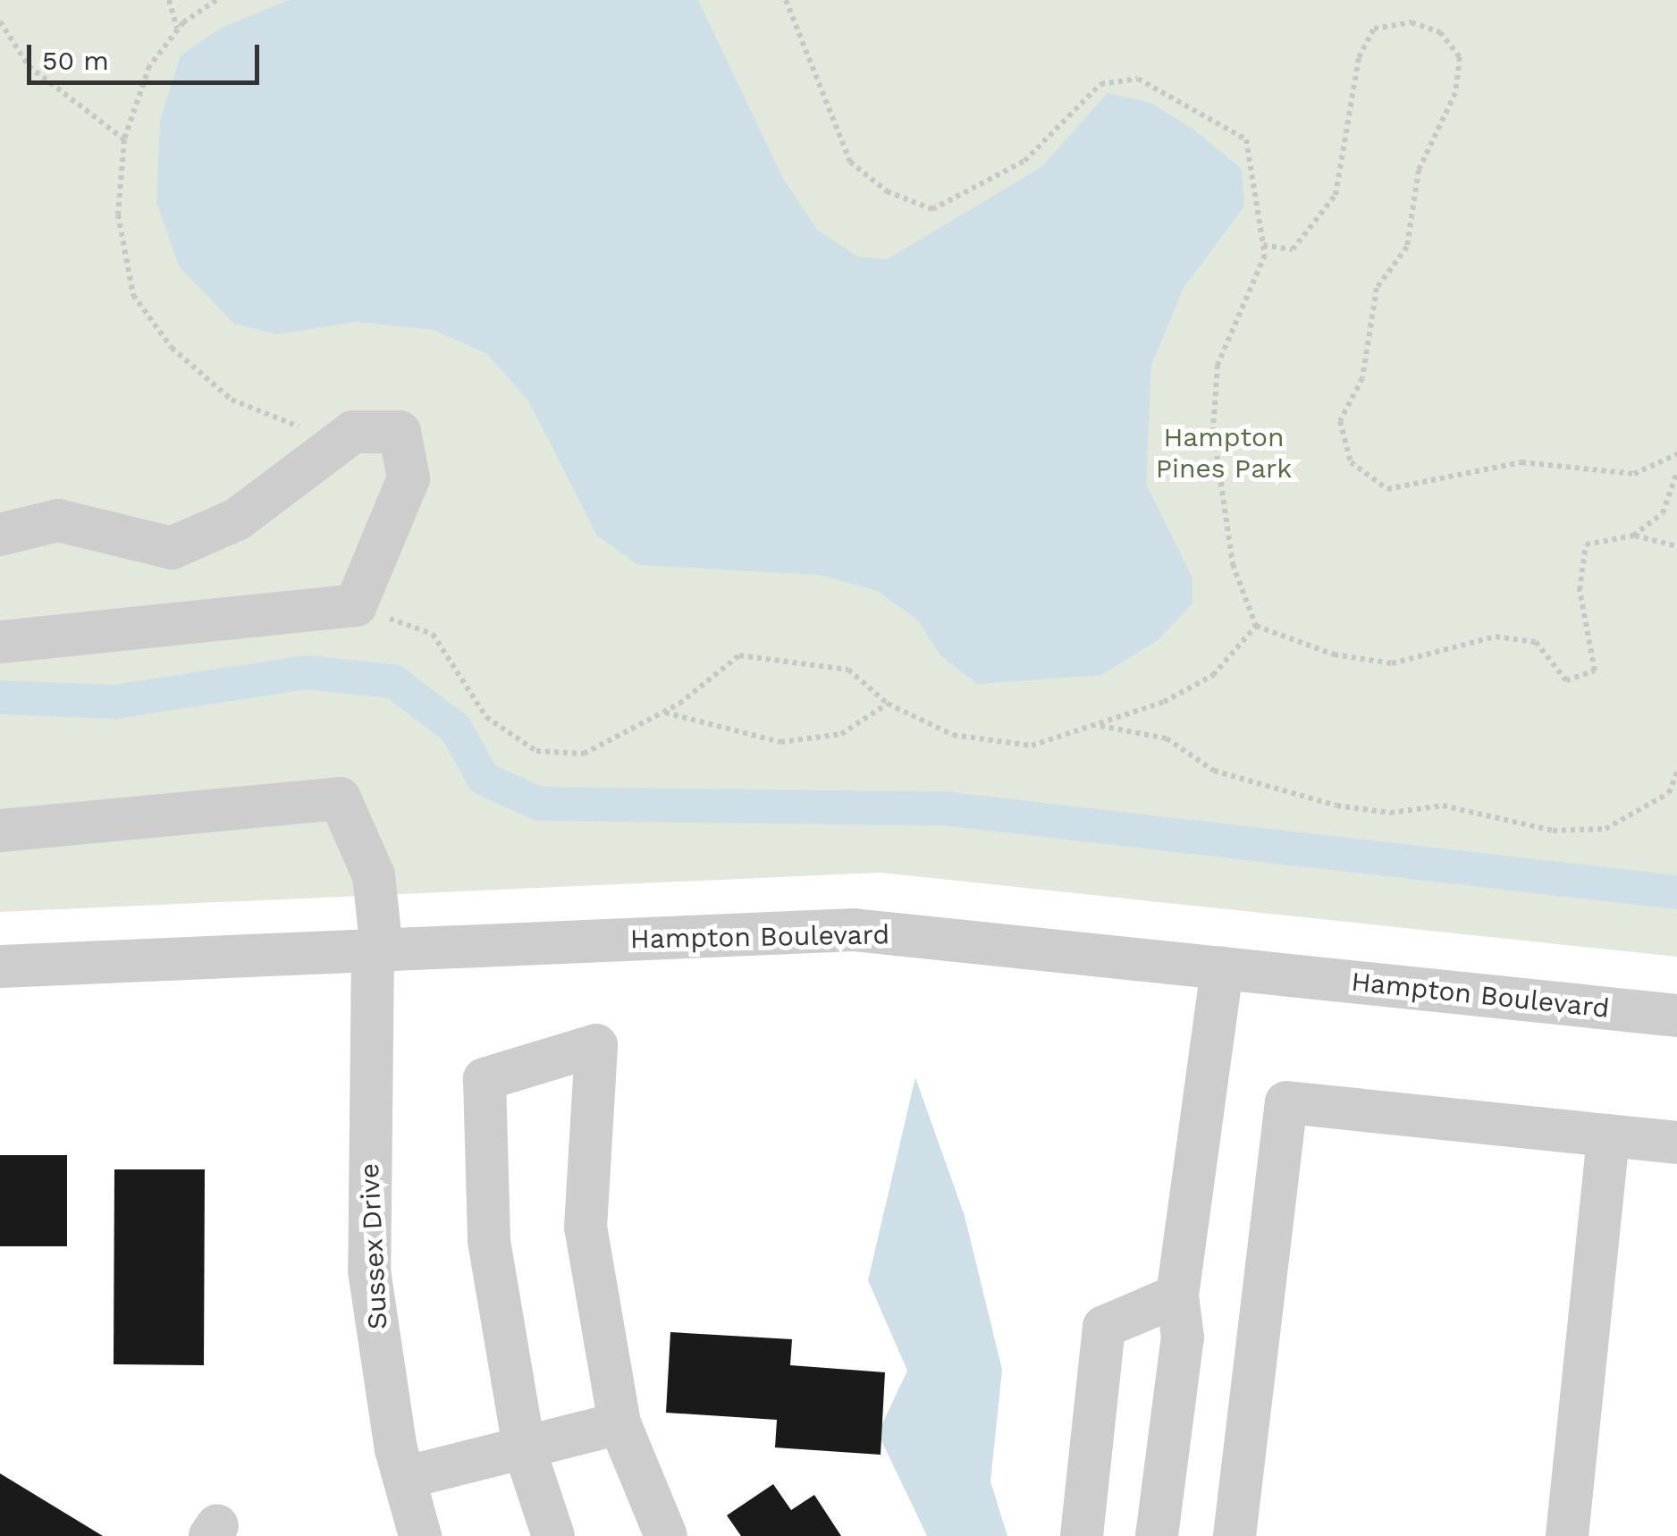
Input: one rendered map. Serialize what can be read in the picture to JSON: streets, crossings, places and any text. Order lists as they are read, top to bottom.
{
  "streets": {
    "street": ["Hampton Boulevard", "Sussex Drive"]
  },
  "crossings": [
    ["Hampton Boulevard", "Sussex Drive"]
  ],
  "parks": ["Hampton Pines Park"],
  "scale_bar": "50 m"
}
